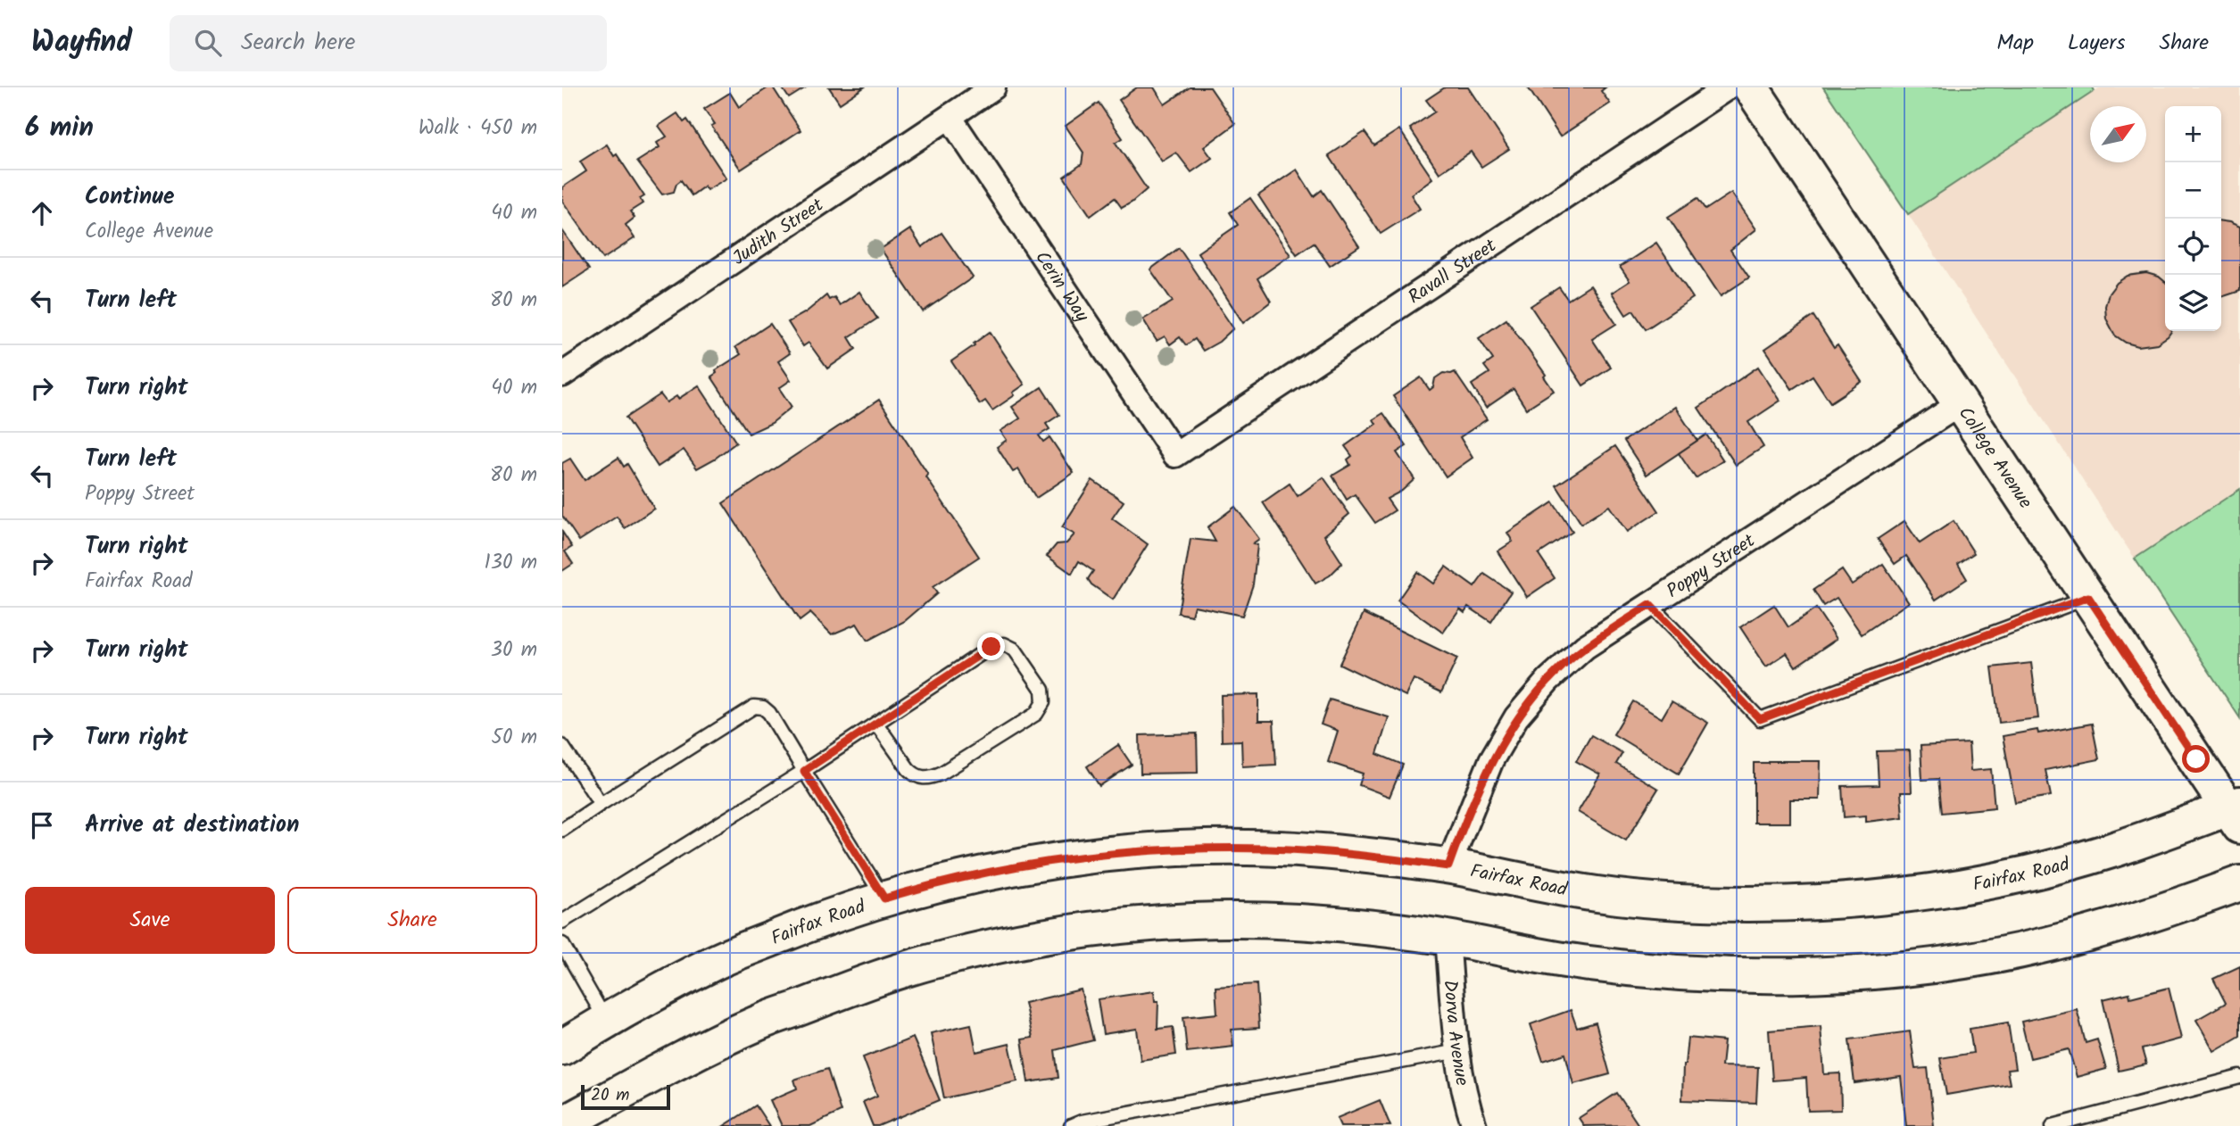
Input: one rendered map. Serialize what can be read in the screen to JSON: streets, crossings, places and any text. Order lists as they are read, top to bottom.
{
  "streets": {
    "main road": ["College Avenue", "Fairfax Road"],
    "street": [
      "Judith Street",
      "Ravall Street",
      "Cerin Way",
      "Poppy Street",
      "Dorva Avenue"
    ]
  },
  "crossings": [
    ["Judith Street", "Cerin Way"],
    ["Ravall Street", "Cerin Way"],
    ["College Avenue", "Poppy Street"],
    ["College Avenue", "Fairfax Road"],
    ["Poppy Street", "Fairfax Road"]
  ],
  "scale_bar": "20 m",
  "north": "top right",
  "page": {
    "header": "Wayfind",
    "search": "Search here",
    "nav": ["Map", "Layers", "Share"],
    "heading": ["6 min", "Walk · 450 m"],
    "map_buttons": ["+", "−"],
    "list": [
      ["Continue", "College Avenue", "40 m"],
      ["Turn left", "80 m"],
      ["Turn right", "40 m"],
      ["Turn left", "Poppy Street", "80 m"],
      ["Turn right", "Fairfax Road", "130 m"],
      ["Turn right", "30 m"],
      ["Turn right", "50 m"],
      "Arrive at destination"
    ],
    "buttons": ["Save", "Share"],
    "scale": "20 m"
  }
}
